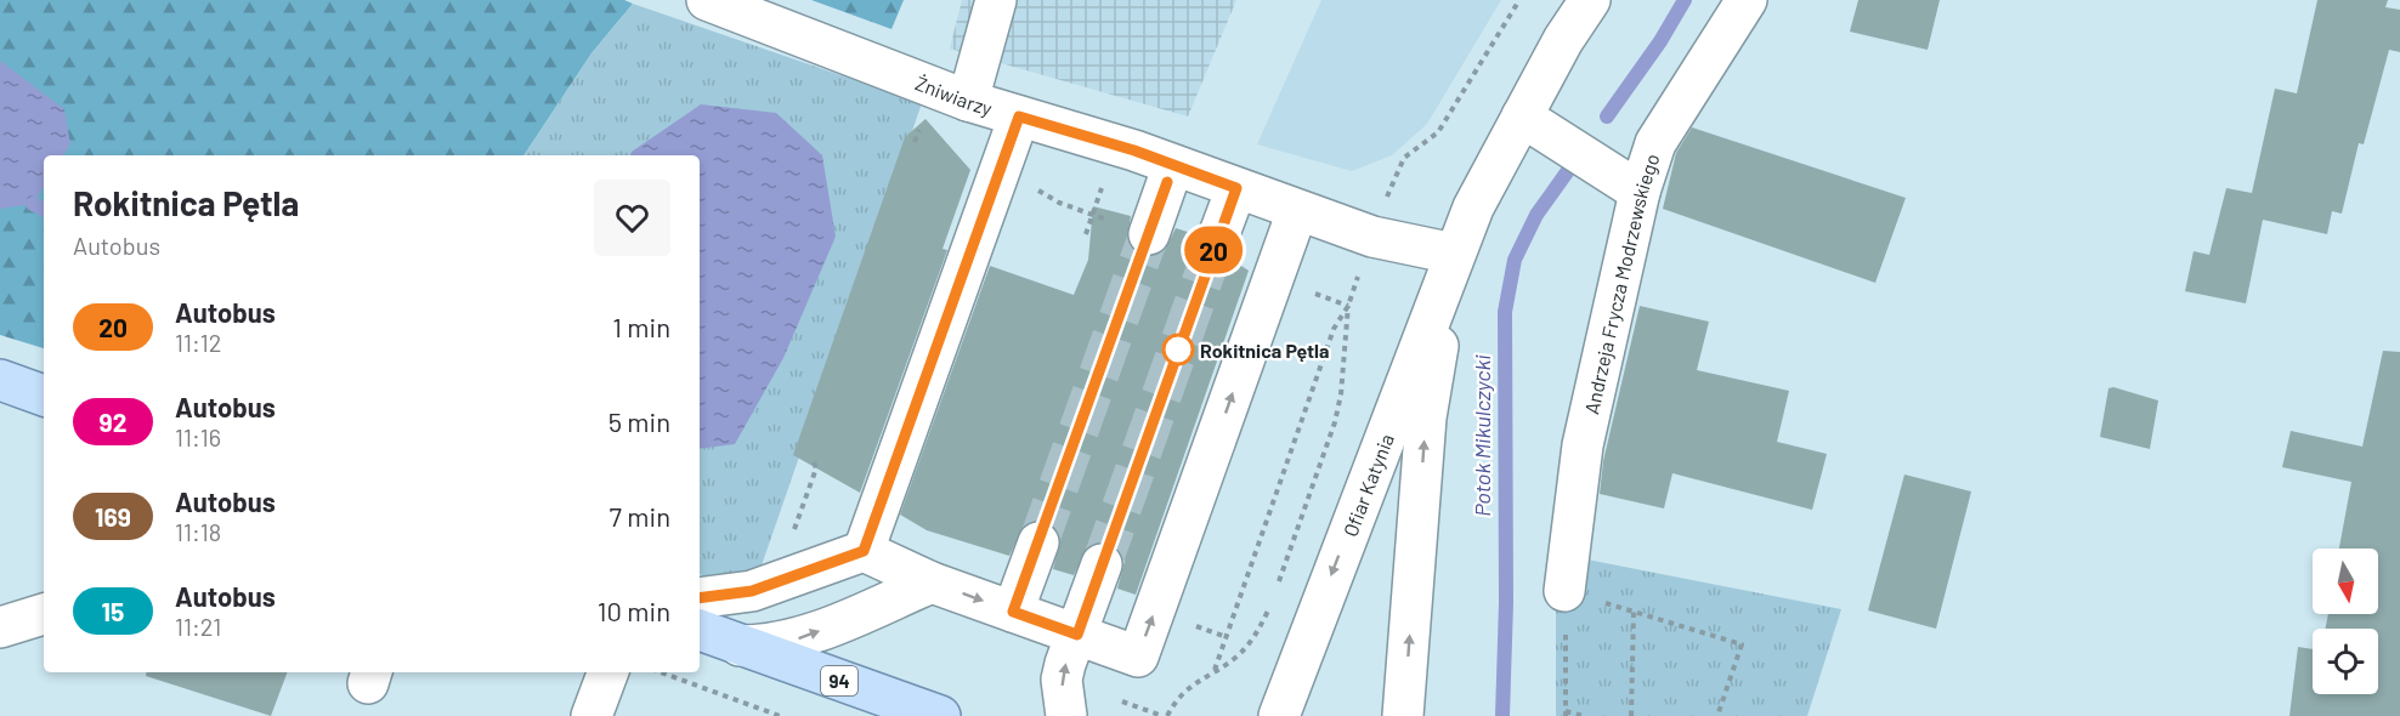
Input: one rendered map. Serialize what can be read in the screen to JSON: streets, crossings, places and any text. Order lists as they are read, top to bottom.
{
  "streets": {
    "main road": ["94"],
    "street": ["Żniwiarzy", "Andrzeja Frycza Modrzewskiego", "Ofiar Katynia"]
  },
  "crossings": [
    ["Żniwiarzy", "Ofiar Katynia"]
  ],
  "water": ["Potok Mikulczycki"],
  "places": ["Rokitnica Pętla"],
  "lines": ["bus line 20"],
  "north": "bottom",
  "page": {
    "on_map": "20",
    "heading": ["Rokitnica Pętla", "Autobus"],
    "list": [
      {
        "mark": "20",
        "name": "Autobus",
        "note": "11:12",
        "value": "1 min"
      },
      {
        "mark": "92",
        "name": "Autobus",
        "note": "11:16",
        "value": "5 min"
      },
      {
        "mark": "169",
        "name": "Autobus",
        "note": "11:18",
        "value": "7 min"
      },
      {
        "mark": "15",
        "name": "Autobus",
        "note": "11:21",
        "value": "10 min"
      }
    ]
  }
}
